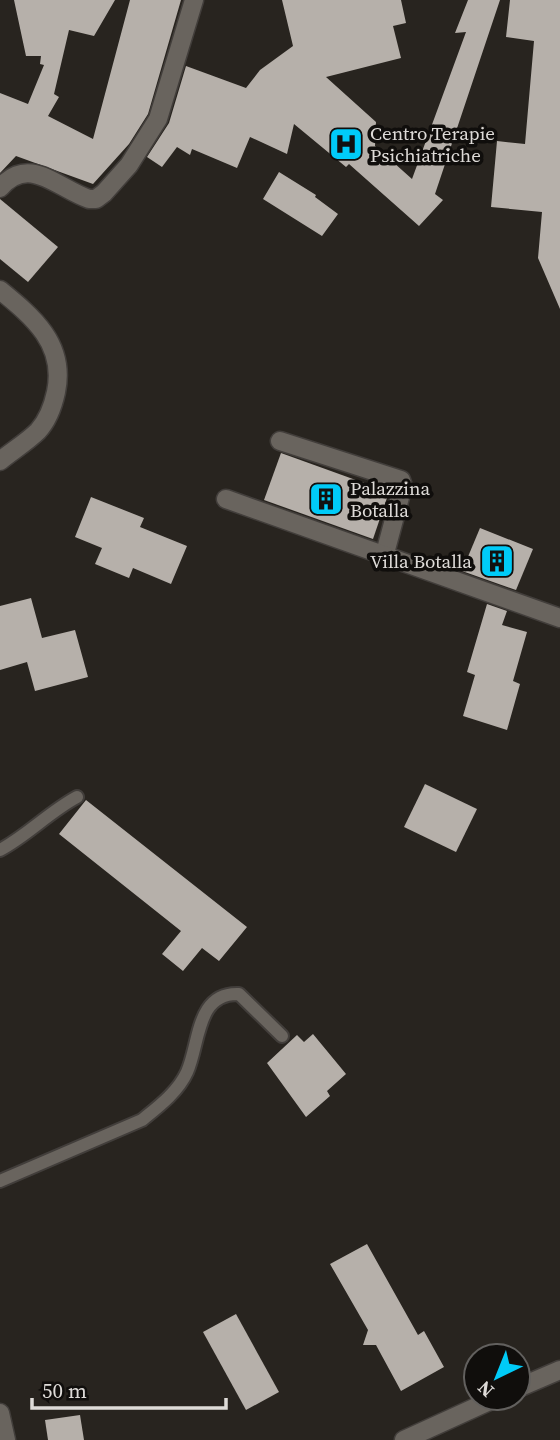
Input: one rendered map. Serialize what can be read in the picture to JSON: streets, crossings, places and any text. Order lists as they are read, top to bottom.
{
  "places": {
    "hospital": ["Centro Terapie Psichiatriche"],
    "building": ["Palazzina Botalla", "Villa Botalla"]
  },
  "scale_bar": "50 m",
  "north": "bottom left"
}
